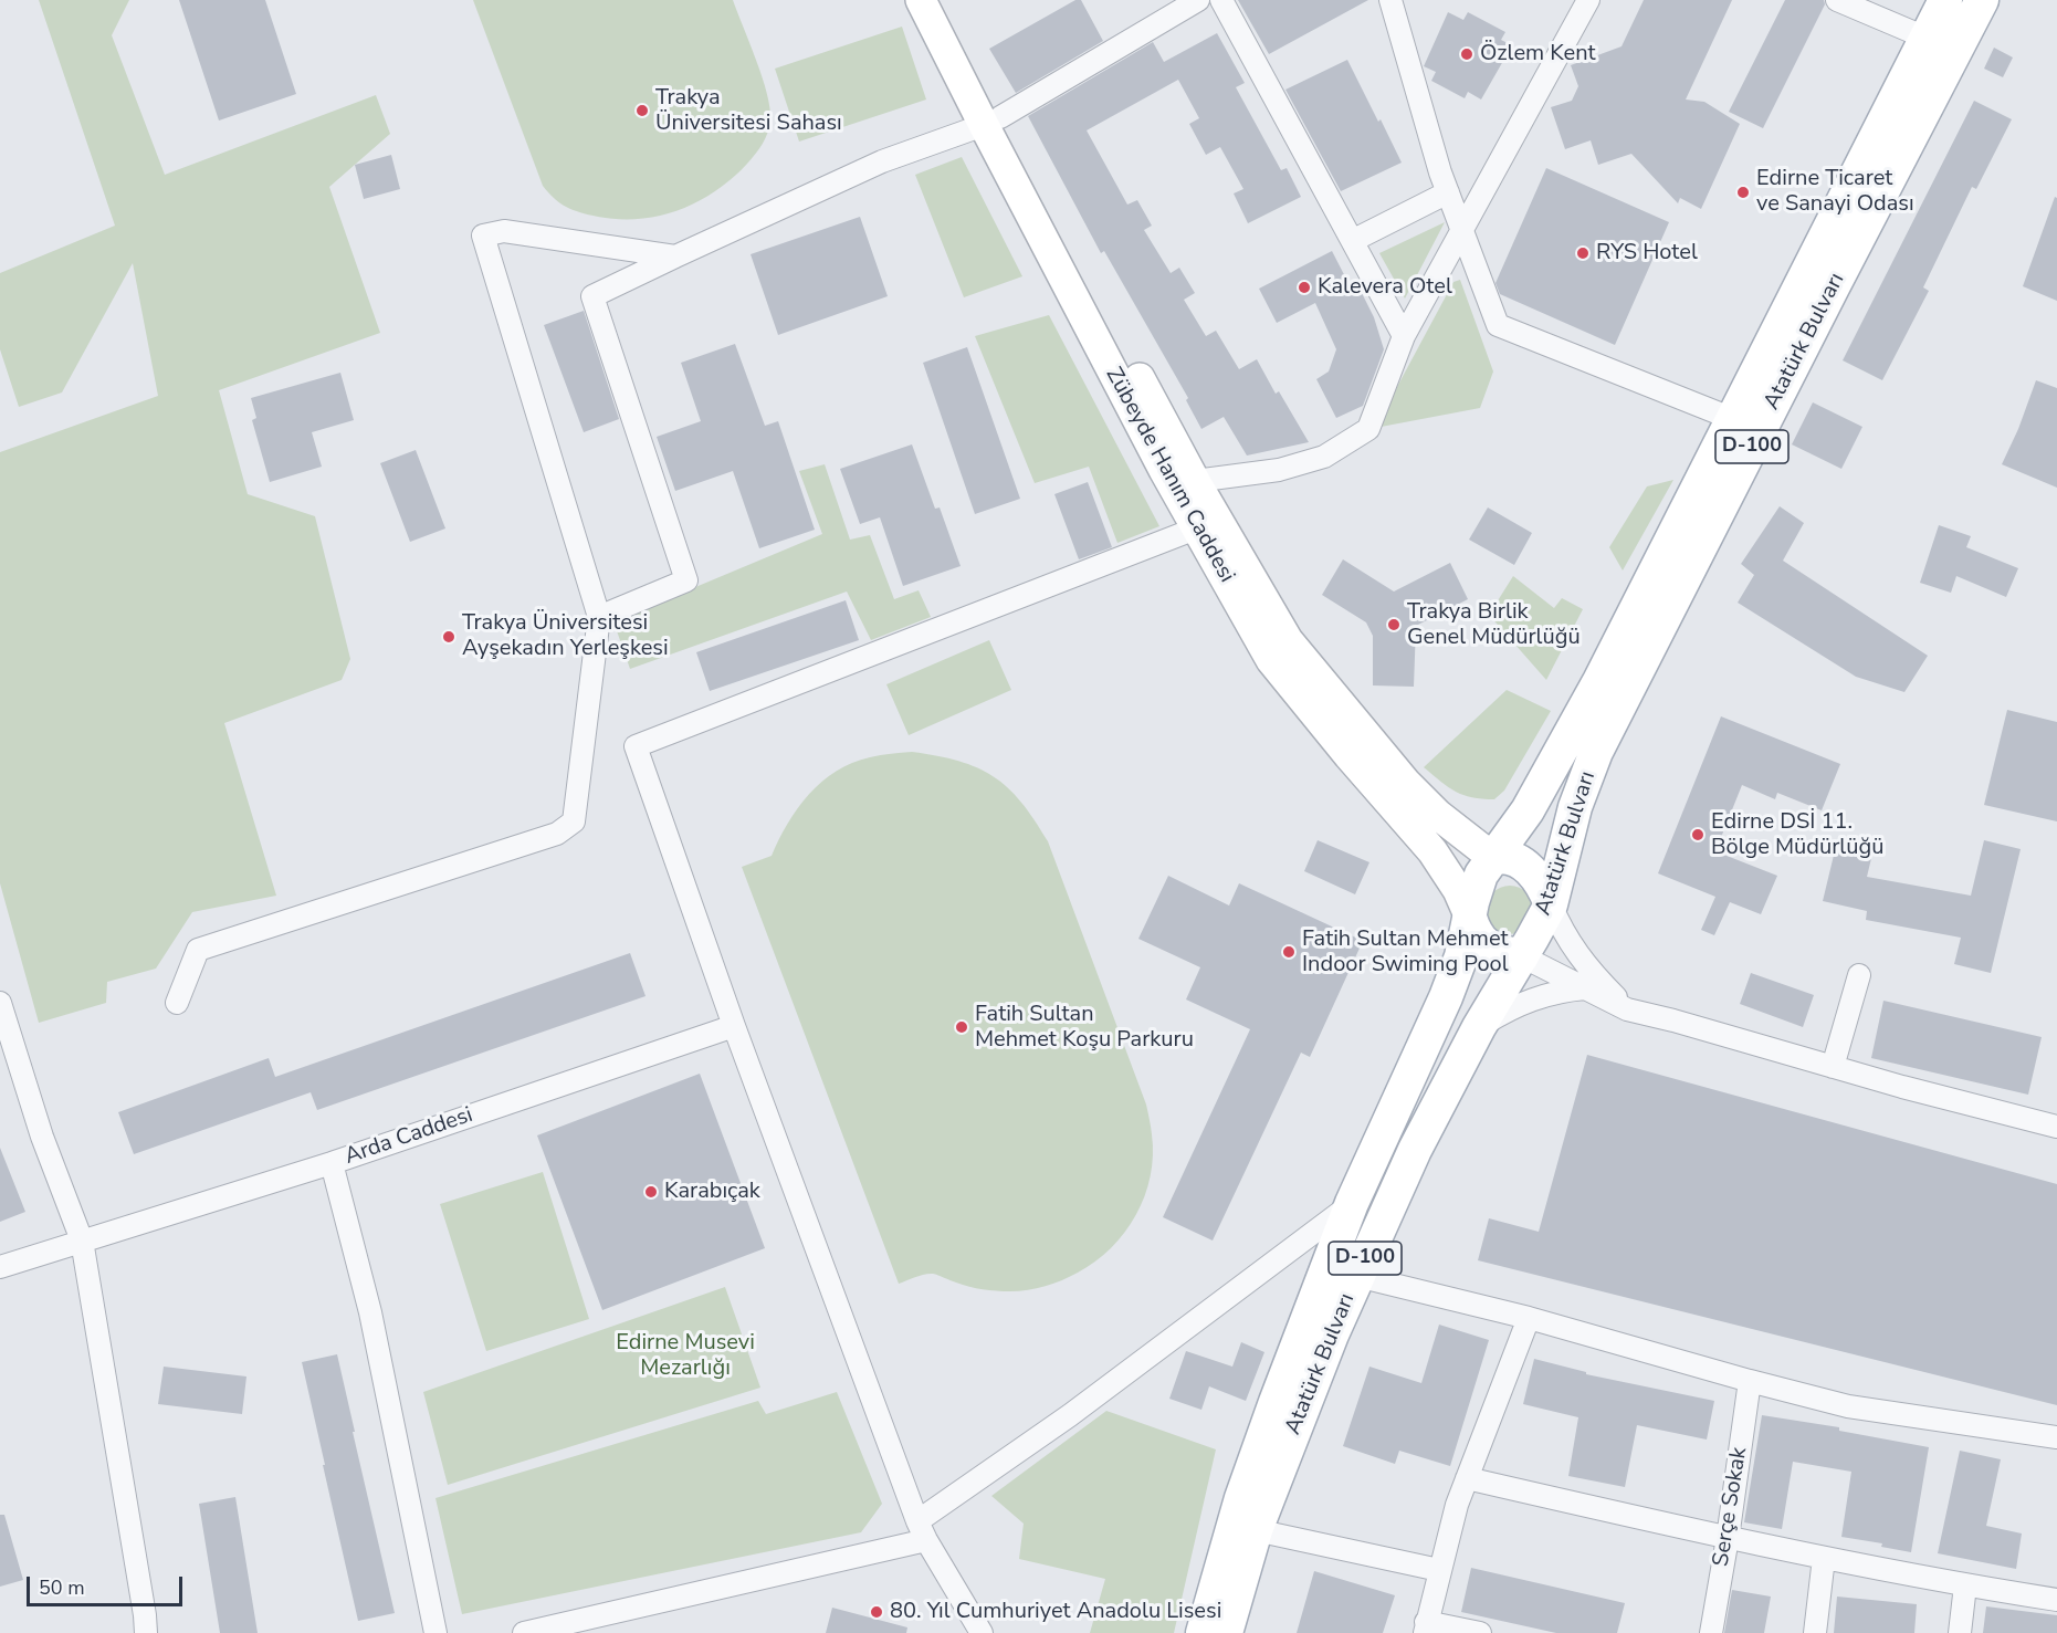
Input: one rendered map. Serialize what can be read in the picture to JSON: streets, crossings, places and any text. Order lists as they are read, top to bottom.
{
  "streets": {
    "main road": ["Atatürk Bulvarı", "D-100", "Zübeyde Hanım Caddesi"],
    "street": ["Arda Caddesi", "Serçe Sokak"]
  },
  "crossings": [
    ["Atatürk Bulvarı", "Zübeyde Hanım Caddesi"]
  ],
  "parks": ["Edirne Musevi Mezarlığı"],
  "places": [
    "Özlem Kent",
    "Trakya Üniversitesi Sahası",
    "Edirne Ticaret ve Sanayi Odası",
    "RYS Hotel",
    "Kalevera Otel",
    "Trakya Birlik Genel Müdürlüğü",
    "Trakya Üniversitesi Ayşekadın Yerleşkesi",
    "Edirne DSİ 11. Bölge Müdürlüğü",
    "Fatih Sultan Mehmet Indoor Swiming Pool",
    "Fatih Sultan Mehmet Koşu Parkuru",
    "Karabıçak",
    "80. Yıl Cumhuriyet Anadolu Lisesi"
  ],
  "scale_bar": "50 m"
}
